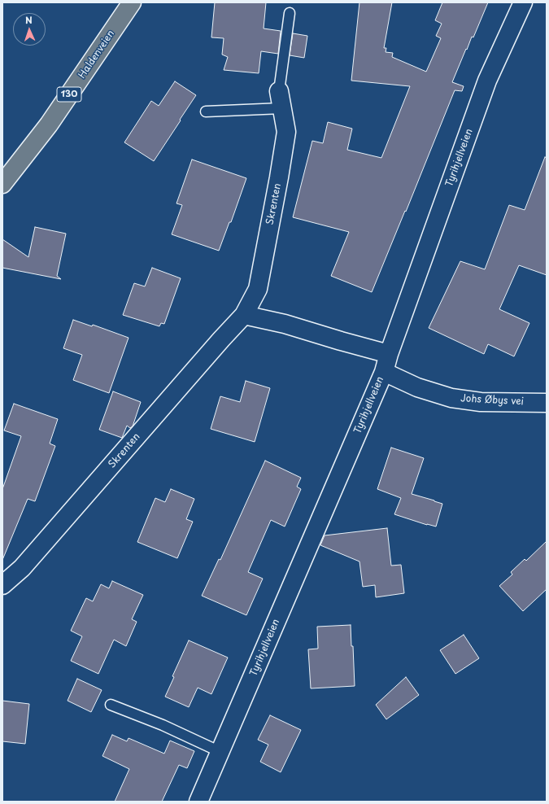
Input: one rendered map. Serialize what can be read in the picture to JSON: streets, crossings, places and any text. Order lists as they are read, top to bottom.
{
  "streets": {
    "main road": ["Haldenveien", "130"],
    "street": ["Tyrihjellveien", "Skrenten", "Johs Øbys vei"]
  },
  "crossings": [
    ["Tyrihjellveien", "Johs Øbys vei"]
  ],
  "north": "top"
}
